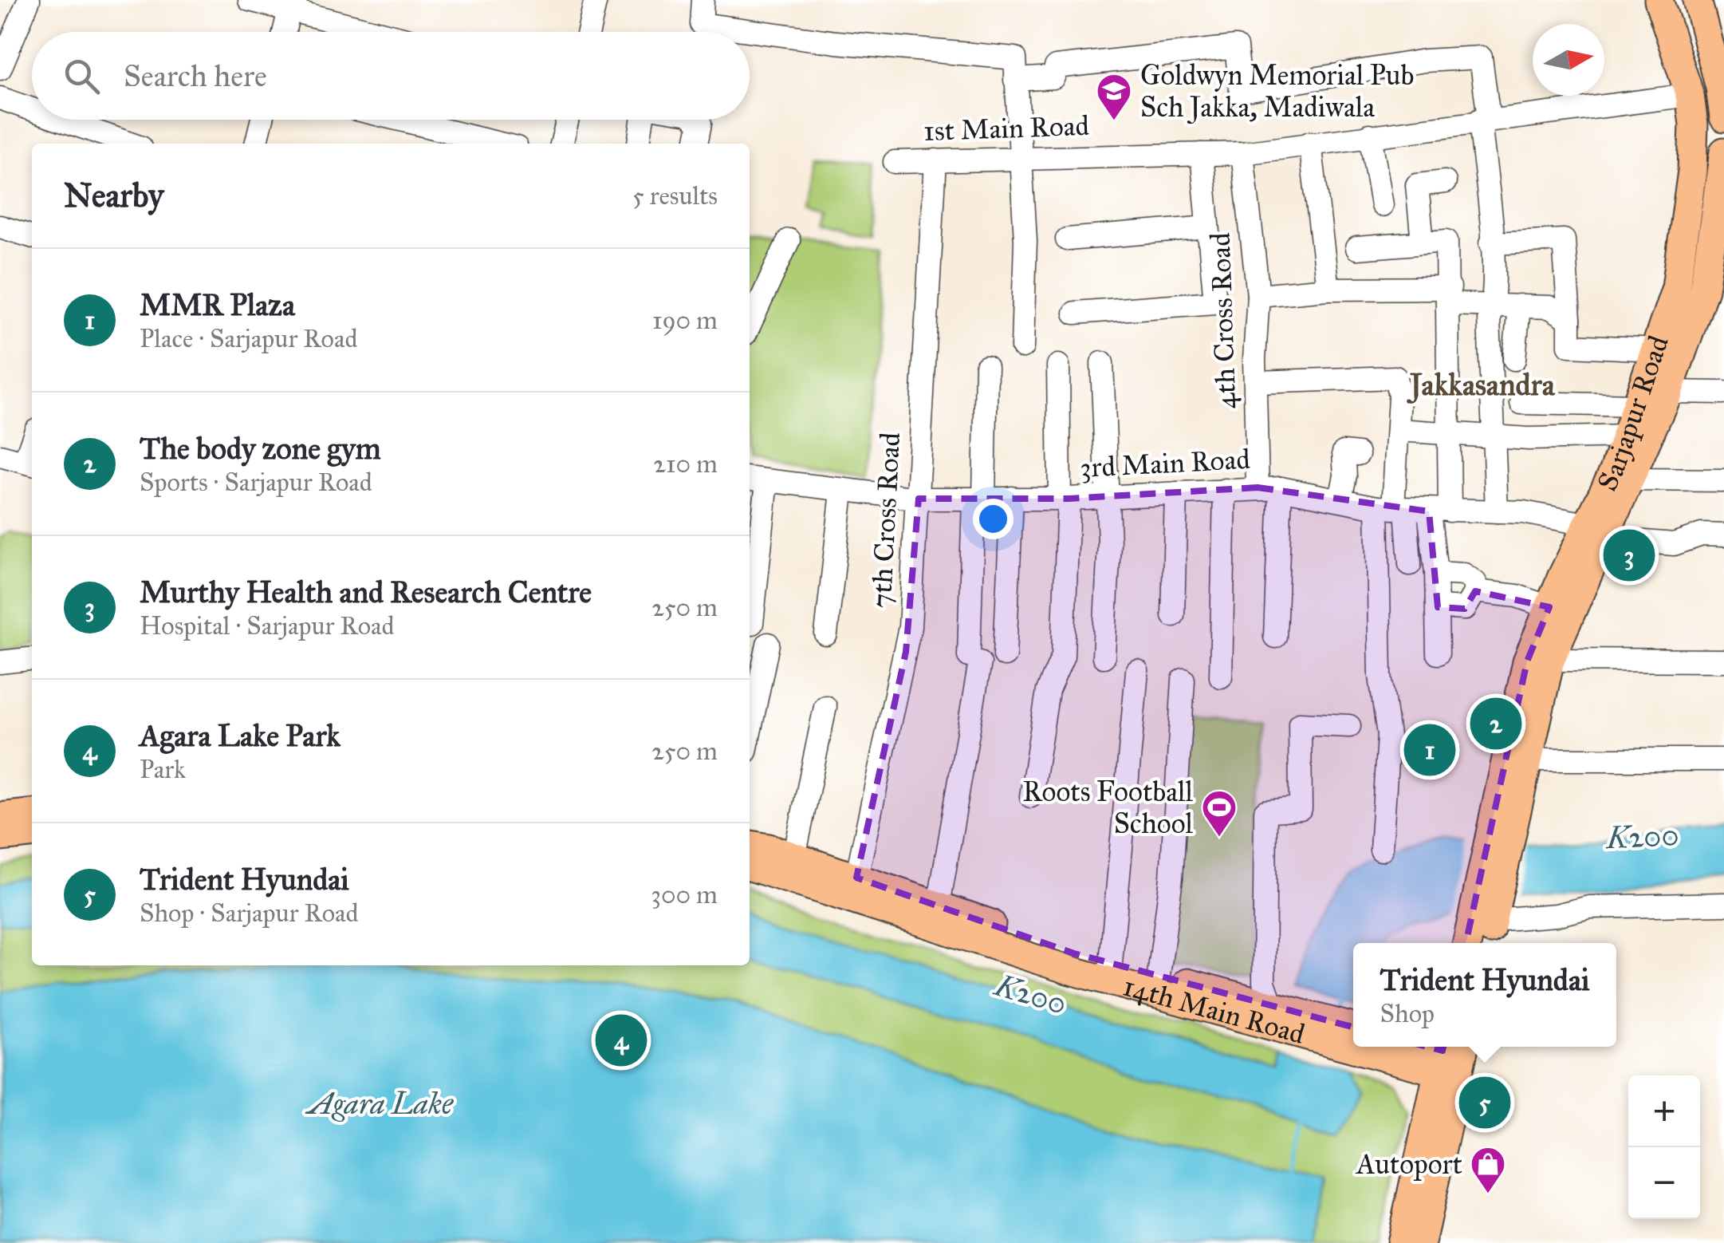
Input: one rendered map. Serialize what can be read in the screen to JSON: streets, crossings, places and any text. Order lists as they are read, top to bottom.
{
  "streets": {
    "main road": ["Sarjapur Road", "14th Main Road"],
    "street": [
      "1st Main Road",
      "4th Cross Road",
      "3rd Main Road",
      "7th Cross Road"
    ]
  },
  "crossings": [
    ["1st Main Road", "4th Cross Road"],
    ["1st Main Road", "7th Cross Road"],
    ["4th Cross Road", "3rd Main Road"],
    ["Sarjapur Road", "3rd Main Road"],
    ["3rd Main Road", "7th Cross Road"],
    ["7th Cross Road", "14th Main Road"]
  ],
  "districts": ["Jakkasandra"],
  "water": ["K200", "Agara Lake"],
  "places": {
    "school or university": ["Goldwyn Memorial Pub Sch Jakka, Madiwala"],
    "sports": ["Roots Football School"],
    "shop": ["Autoport"]
  },
  "north": "right",
  "page": {
    "search": "Search here",
    "heading": ["Nearby", "5 results"],
    "list": [
      {
        "mark": "1",
        "name": "MMR Plaza",
        "note": "Place · Sarjapur Road",
        "value": "190 m"
      },
      {
        "mark": "2",
        "name": "The body zone gym",
        "note": "Sports · Sarjapur Road",
        "value": "210 m"
      },
      {
        "mark": "3",
        "name": "Murthy Health and Research Centre",
        "note": "Hospital · Sarjapur Road",
        "value": "250 m"
      },
      {
        "mark": "4",
        "name": "Agara Lake Park",
        "note": "Park",
        "value": "250 m"
      },
      {
        "mark": "5",
        "name": "Trident Hyundai",
        "note": "Shop · Sarjapur Road",
        "value": "300 m"
      }
    ],
    "pins": [
      "3",
      "2",
      "1",
      "4",
      "5"
    ],
    "popup": ["Trident Hyundai", "Shop"],
    "map_buttons": ["+", "−"]
  }
}
